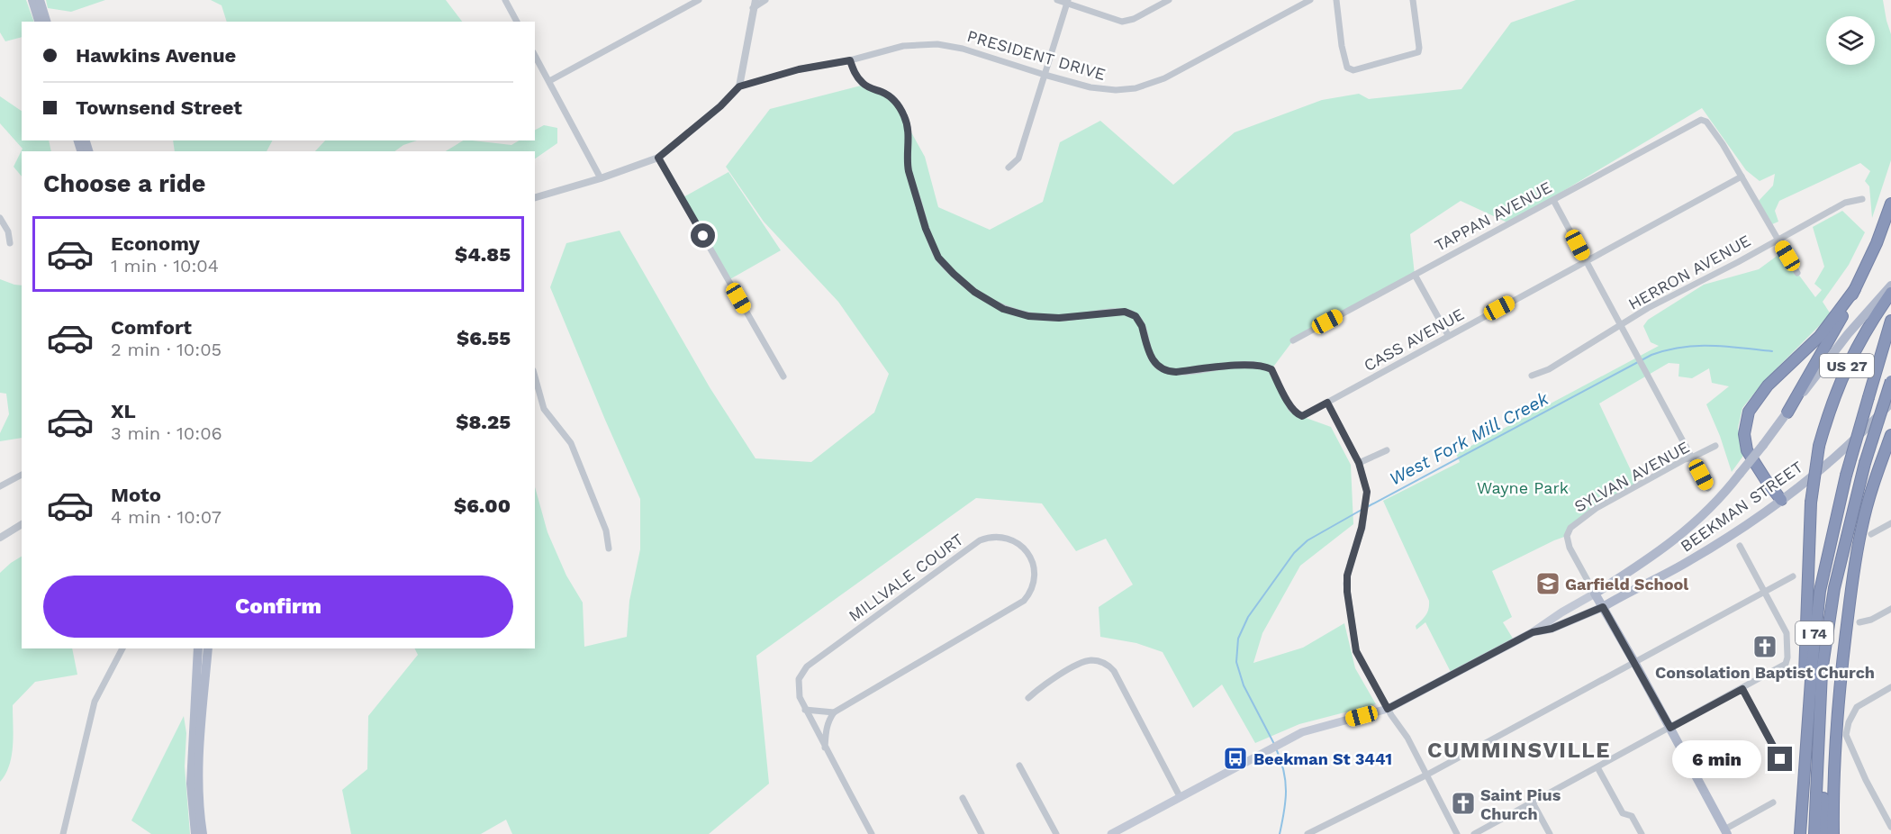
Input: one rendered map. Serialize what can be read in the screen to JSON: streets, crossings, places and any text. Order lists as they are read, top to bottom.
{
  "streets": {
    "highway": ["US 27", "I 74"],
    "main road": ["BEEKMAN STREET"],
    "street": [
      "PRESIDENT DRIVE",
      "TAPPAN AVENUE",
      "HERRON AVENUE",
      "CASS AVENUE",
      "SYLVAN AVENUE",
      "MILLVALE COURT"
    ]
  },
  "crossings": [
    ["PRESIDENT DRIVE", "CASS AVENUE"],
    ["TAPPAN AVENUE", "CASS AVENUE"],
    ["US 27", "I 74"],
    ["SYLVAN AVENUE", "BEEKMAN STREET"]
  ],
  "districts": ["CUMMINSVILLE"],
  "water": ["West Fork Mill Creek"],
  "parks": ["Wayne Park"],
  "places": {
    "school or university": ["Garfield School"],
    "church": ["Consolation Baptist Church", "Saint Pius Church"],
    "bus stop": ["Beekman St 3441"]
  },
  "page": {
    "banner": ["Hawkins Avenue", "Townsend Street"],
    "heading": "Choose a ride",
    "list": [
      {
        "name": "Economy",
        "note": "1 min · 10:04",
        "value": "$4.85"
      },
      {
        "name": "Comfort",
        "note": "2 min · 10:05",
        "value": "$6.55"
      },
      {
        "name": "XL",
        "note": "3 min · 10:06",
        "value": "$8.25"
      },
      {
        "name": "Moto",
        "note": "4 min · 10:07",
        "value": "$6.00"
      }
    ],
    "buttons": "Confirm",
    "bubble": "6 min"
  }
}
